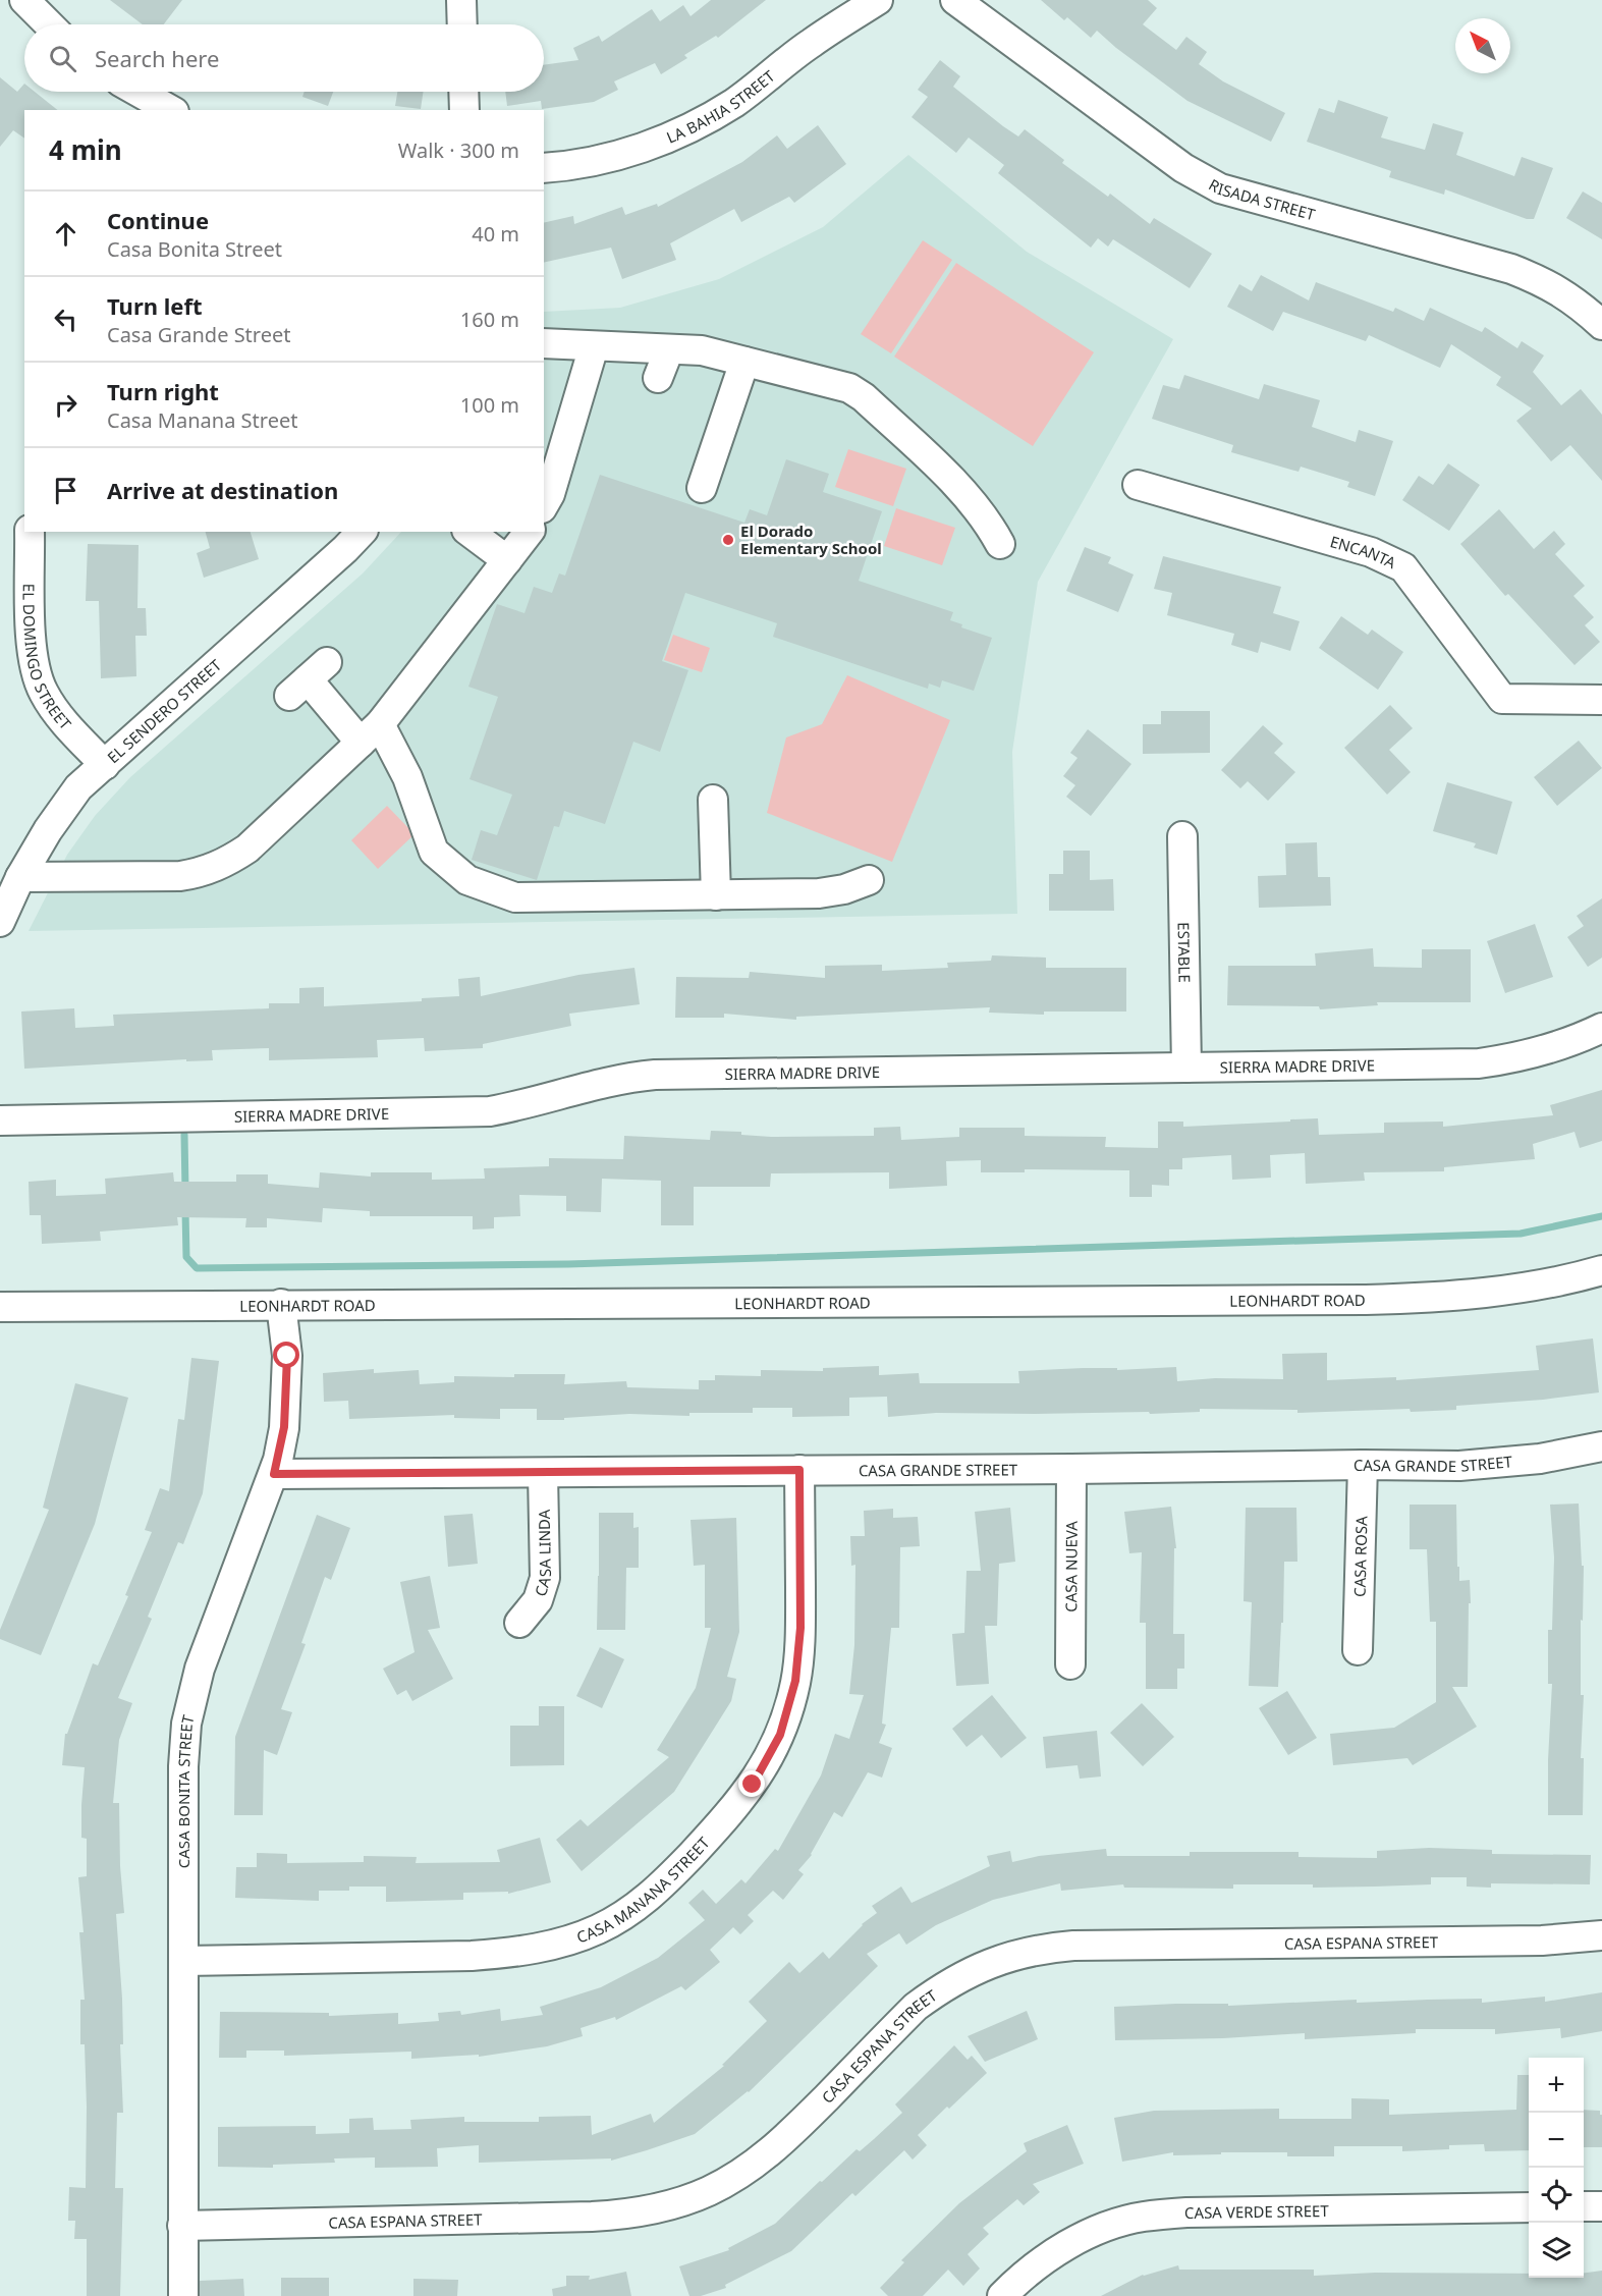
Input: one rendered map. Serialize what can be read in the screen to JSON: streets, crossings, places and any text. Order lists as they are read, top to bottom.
{
  "streets": {
    "street": [
      "LA BAHIA STREET",
      "RISADA STREET",
      "ENCANTA",
      "EL DOMINGO STREET",
      "EL SENDERO STREET",
      "ESTABLE",
      "SIERRA MADRE DRIVE",
      "LEONHARDT ROAD",
      "CASA GRANDE STREET",
      "CASA LINDA",
      "CASA ROSA",
      "CASA NUEVA",
      "CASA BONITA STREET",
      "CASA MANANA STREET",
      "CASA ESPANA STREET",
      "CASA VERDE STREET"
    ]
  },
  "crossings": [
    ["EL DOMINGO STREET", "EL SENDERO STREET"],
    ["ESTABLE", "SIERRA MADRE DRIVE"],
    ["LEONHARDT ROAD", "CASA BONITA STREET"],
    ["CASA GRANDE STREET", "CASA LINDA"],
    ["CASA GRANDE STREET", "CASA ROSA"],
    ["CASA GRANDE STREET", "CASA NUEVA"],
    ["CASA GRANDE STREET", "CASA BONITA STREET"],
    ["CASA GRANDE STREET", "CASA MANANA STREET"],
    ["CASA BONITA STREET", "CASA MANANA STREET"],
    ["CASA BONITA STREET", "CASA ESPANA STREET"]
  ],
  "places": ["El Dorado Elementary School"],
  "north": "top left",
  "page": {
    "search": "Search here",
    "heading": ["4 min", "Walk · 300 m"],
    "list": [
      ["Continue", "Casa Bonita Street", "40 m"],
      ["Turn left", "Casa Grande Street", "160 m"],
      ["Turn right", "Casa Manana Street", "100 m"],
      "Arrive at destination"
    ],
    "map_buttons": ["+", "−"]
  }
}
